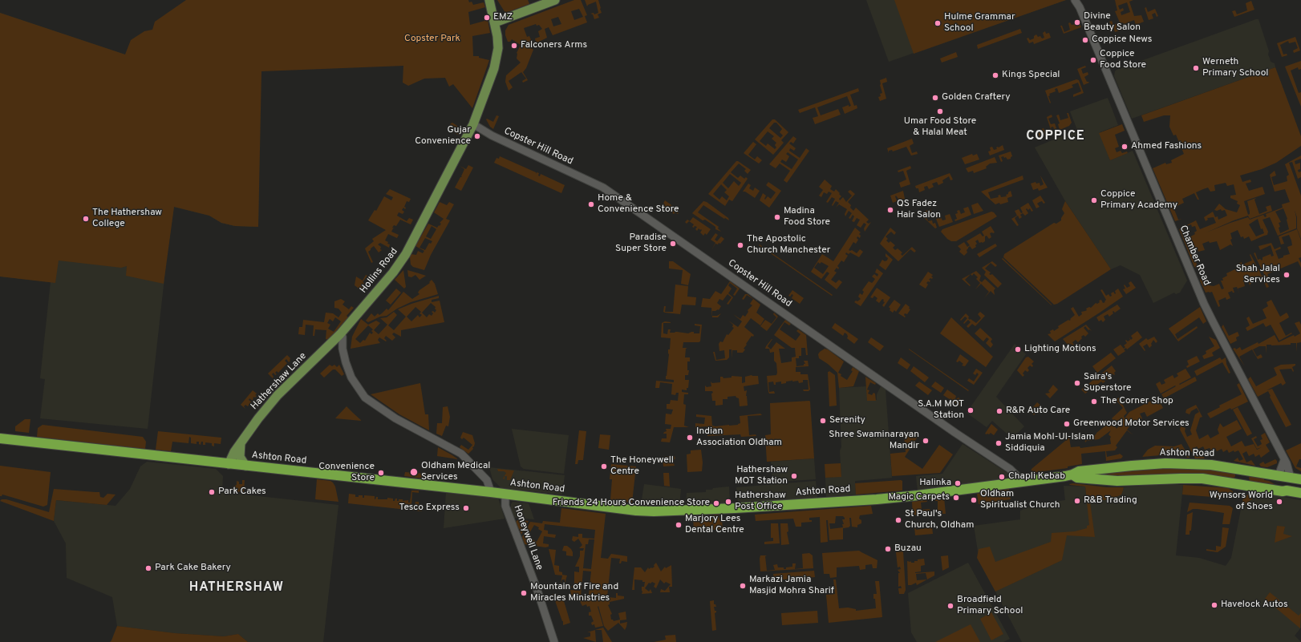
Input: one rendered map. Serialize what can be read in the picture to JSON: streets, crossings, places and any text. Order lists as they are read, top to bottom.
{
  "streets": {
    "highway": ["Ashton Road"],
    "main road": ["Hollins Road", "Hathershaw Lane"],
    "street": ["Copster Hill Road", "Chamber Road", "Honeywell Lane"]
  },
  "crossings": [
    ["Copster Hill Road", "Hollins Road"],
    ["Copster Hill Road", "Ashton Road"],
    ["Chamber Road", "Ashton Road"],
    ["Hollins Road", "Hathershaw Lane"],
    ["Hathershaw Lane", "Ashton Road"],
    ["Ashton Road", "Honeywell Lane"]
  ],
  "districts": ["COPPICE", "HATHERSHAW"],
  "parks": ["Copster Park"],
  "places": [
    "EMZ",
    "Divine Beauty Salon",
    "Hulme Grammar School",
    "Coppice News",
    "Falconers Arms",
    "Coppice Food Store",
    "Werneth Primary School",
    "Kings Special",
    "Golden Craftery",
    "Umar Food Store & Halal Meat",
    "Gujar Convenience",
    "Ahmed Fashions",
    "Coppice Primary Academy",
    "Home & Convenience Store",
    "QS Fadez Hair Salon",
    "Madina Food Store",
    "The Hathershaw College",
    "Paradise Super Store",
    "The Apostolic Church Manchester",
    "Shah Jalal Services",
    "Lighting Motions",
    "Saira's Superstore",
    "The Corner Shop",
    "S.A.M MOT Station",
    "R&R Auto Care",
    "Serenity",
    "Greenwood Motor Services",
    "Indian Association Oldham",
    "Shree Swaminarayan Mandir",
    "Jamia Mohl-Ul-Islam Siddiquia",
    "The Honeywell Centre",
    "Oldham Medical Services",
    "Convenience Store",
    "Hathershaw MOT Station",
    "Chapli Kebab",
    "Halinka",
    "Park Cakes",
    "Magic Carpets",
    "Oldham Spiritualist Church",
    "R&B Trading",
    "Hathershaw Post Office",
    "Wynsors World of Shoes",
    "Friends 24 Hours Convenience Store",
    "Tesco Express",
    "St Paul's Church, Oldham",
    "Marjory Lees Dental Centre",
    "Buzau",
    "Park Cake Bakery",
    "Markazi Jamia Masjid Mohra Sharif",
    "Mountain of Fire and Miracles Ministries",
    "Havelock Autos",
    "Broadfield Primary School"
  ]
}
